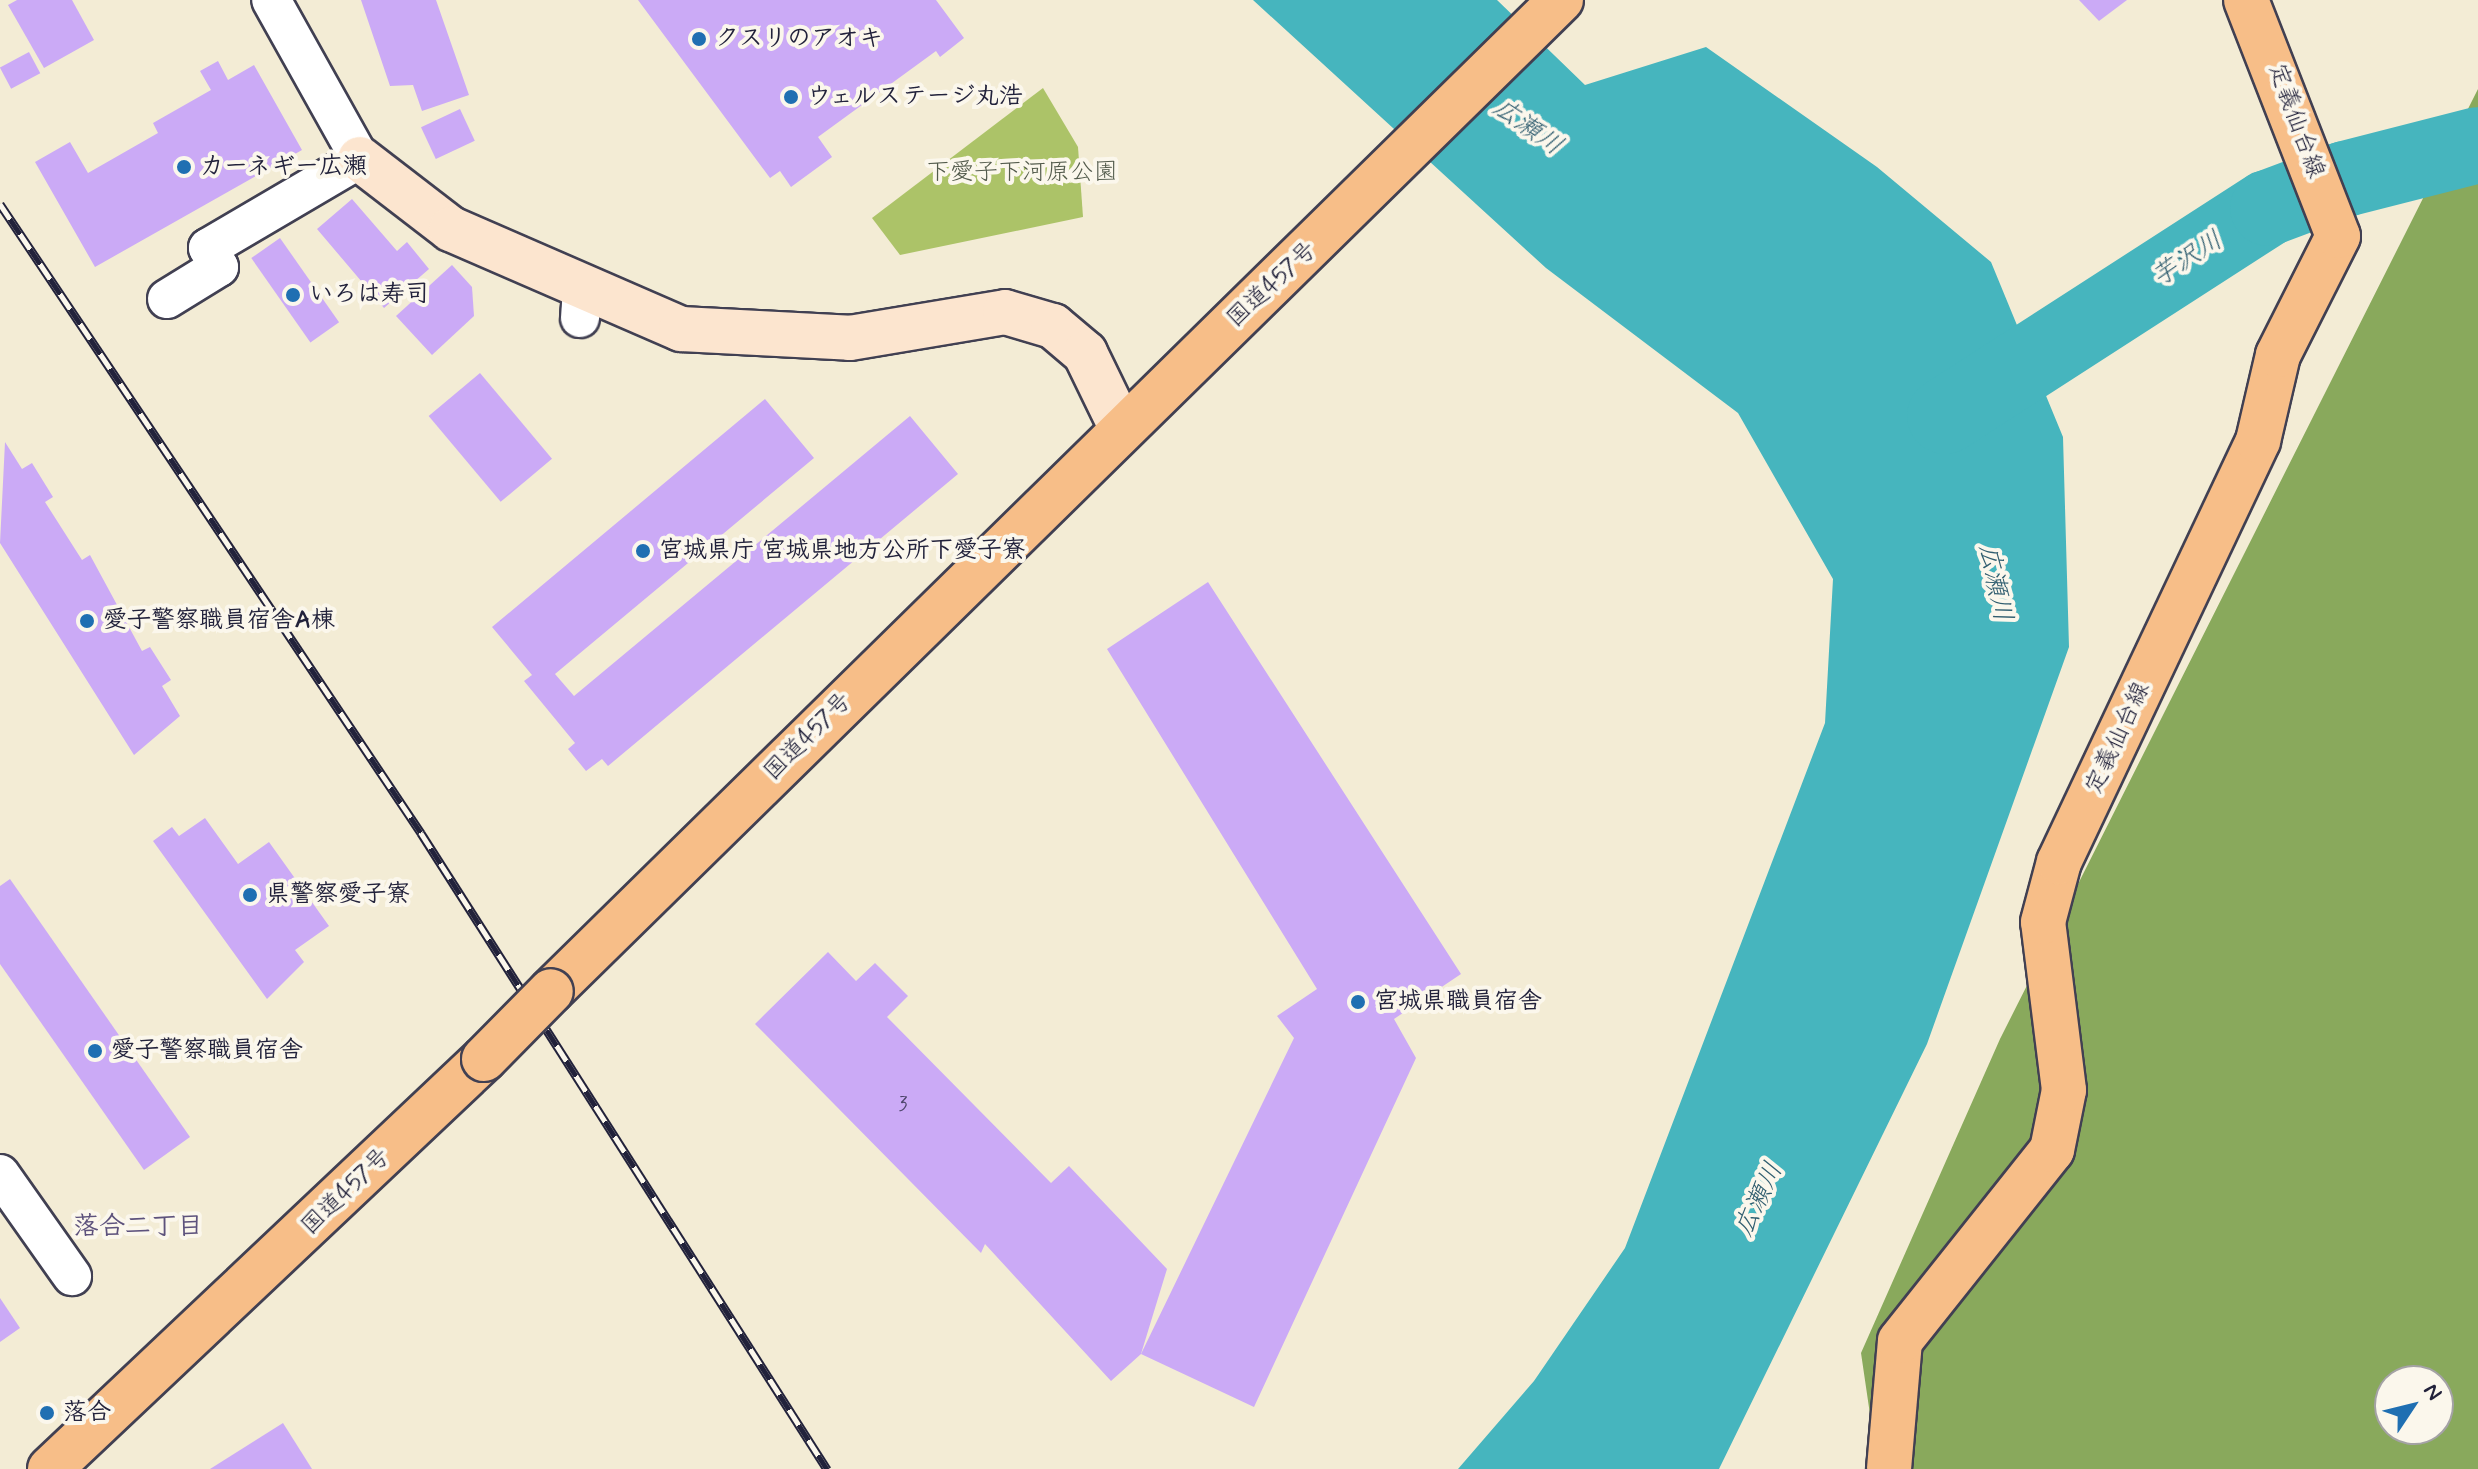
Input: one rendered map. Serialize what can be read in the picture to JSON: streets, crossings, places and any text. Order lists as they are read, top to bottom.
{
  "streets": {
    "main road": ["定義仙台線", "国道457号"]
  },
  "districts": ["落合二丁目"],
  "water": ["広瀬川", "芋沢川"],
  "parks": ["下愛子下河原公園"],
  "places": [
    "クスリのアオキ",
    "ウェルステージ丸浩",
    "カーネギー広瀬",
    "いろは寿司",
    "宮城県庁 宮城県地方公所下愛子寮",
    "愛子警察職員宿舎A棟",
    "県警察愛子寮",
    "宮城県職員宿舎",
    "愛子警察職員宿舎",
    "落合"
  ],
  "house_numbers": ["3"],
  "north": "top right"
}
